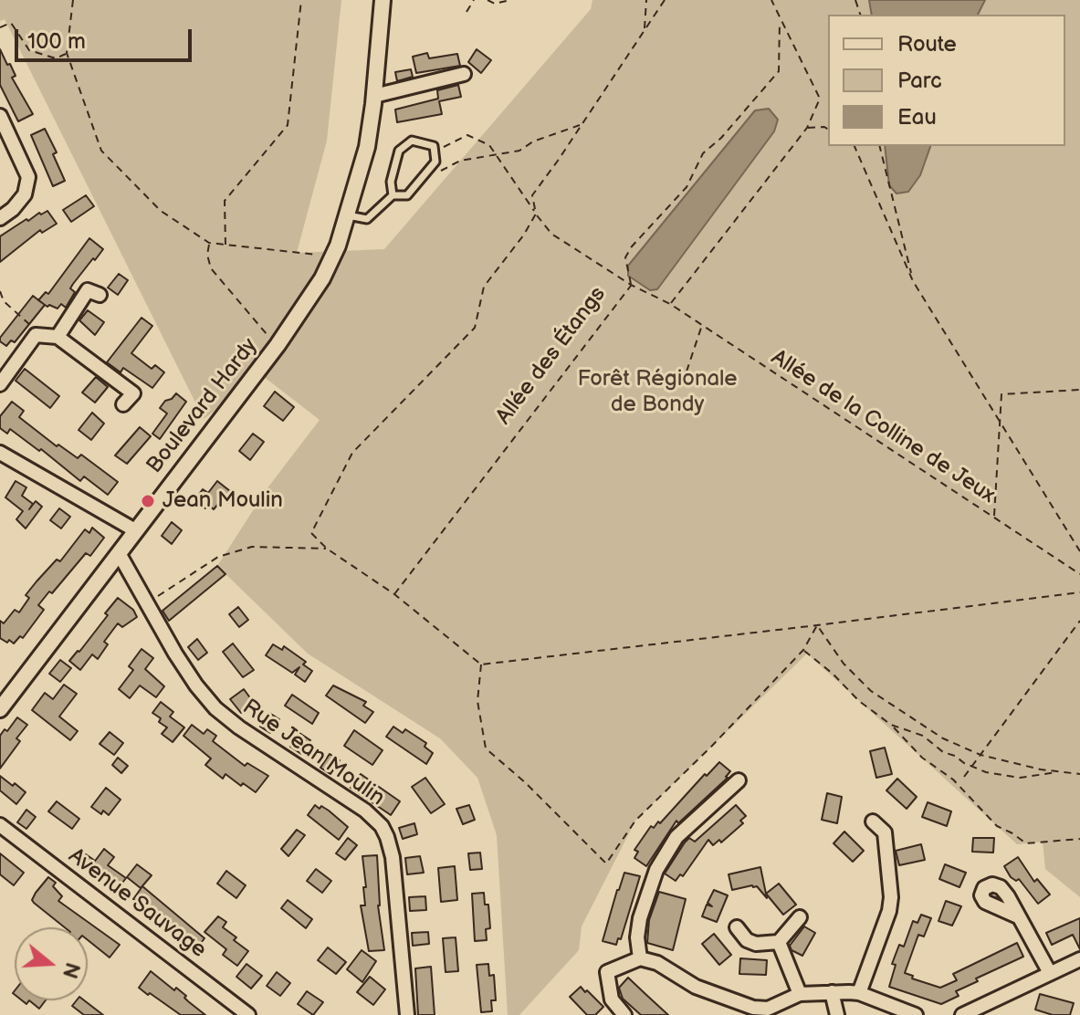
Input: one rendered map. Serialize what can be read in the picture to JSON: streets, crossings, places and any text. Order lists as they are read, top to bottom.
{
  "streets": {
    "street": ["Boulevard Hardy", "Rue Jean Moulin", "Avenue Sauvage"],
    "path": ["Allée des Étangs", "Allée de la Colline de Jeux"]
  },
  "crossings": [
    ["Allée des Étangs", "Allée de la Colline de Jeux"],
    ["Boulevard Hardy", "Rue Jean Moulin"]
  ],
  "parks": ["Forêt Régionale de Bondy"],
  "places": ["Jean Moulin"],
  "legend": ["Route", "Parc", "Eau"],
  "scale_bar": "100 m",
  "north": "right"
}
